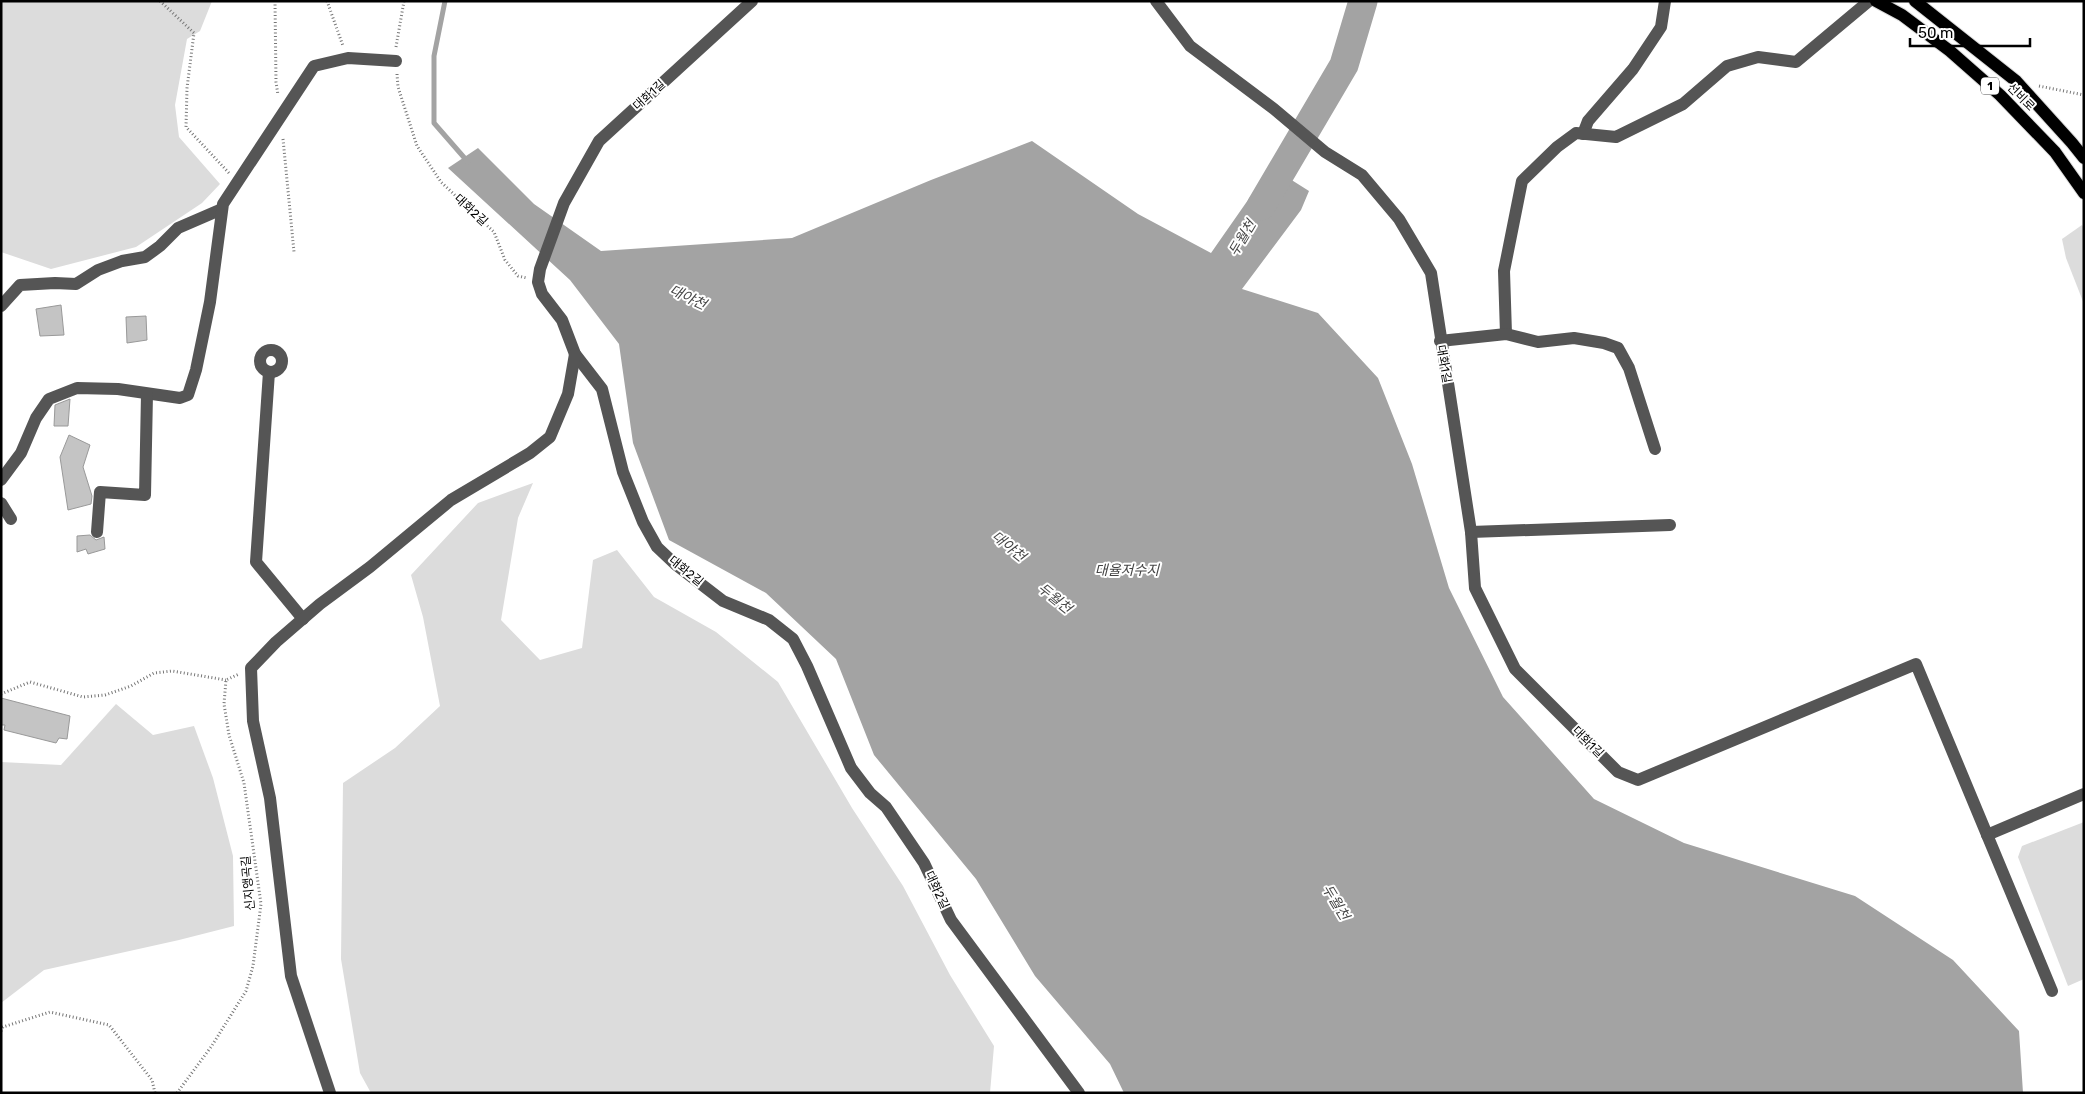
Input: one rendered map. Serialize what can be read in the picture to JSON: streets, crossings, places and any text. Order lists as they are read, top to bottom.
{
  "streets": {
    "main road": ["1", "선비로"],
    "street": ["대화1길", "대화2길"],
    "path": ["신지앵곡길"]
  },
  "crossings": [
    ["대화1길", "대화2길"]
  ],
  "water": ["두월천", "대야천", "대율저수지"],
  "scale_bar": "50 m"
}
